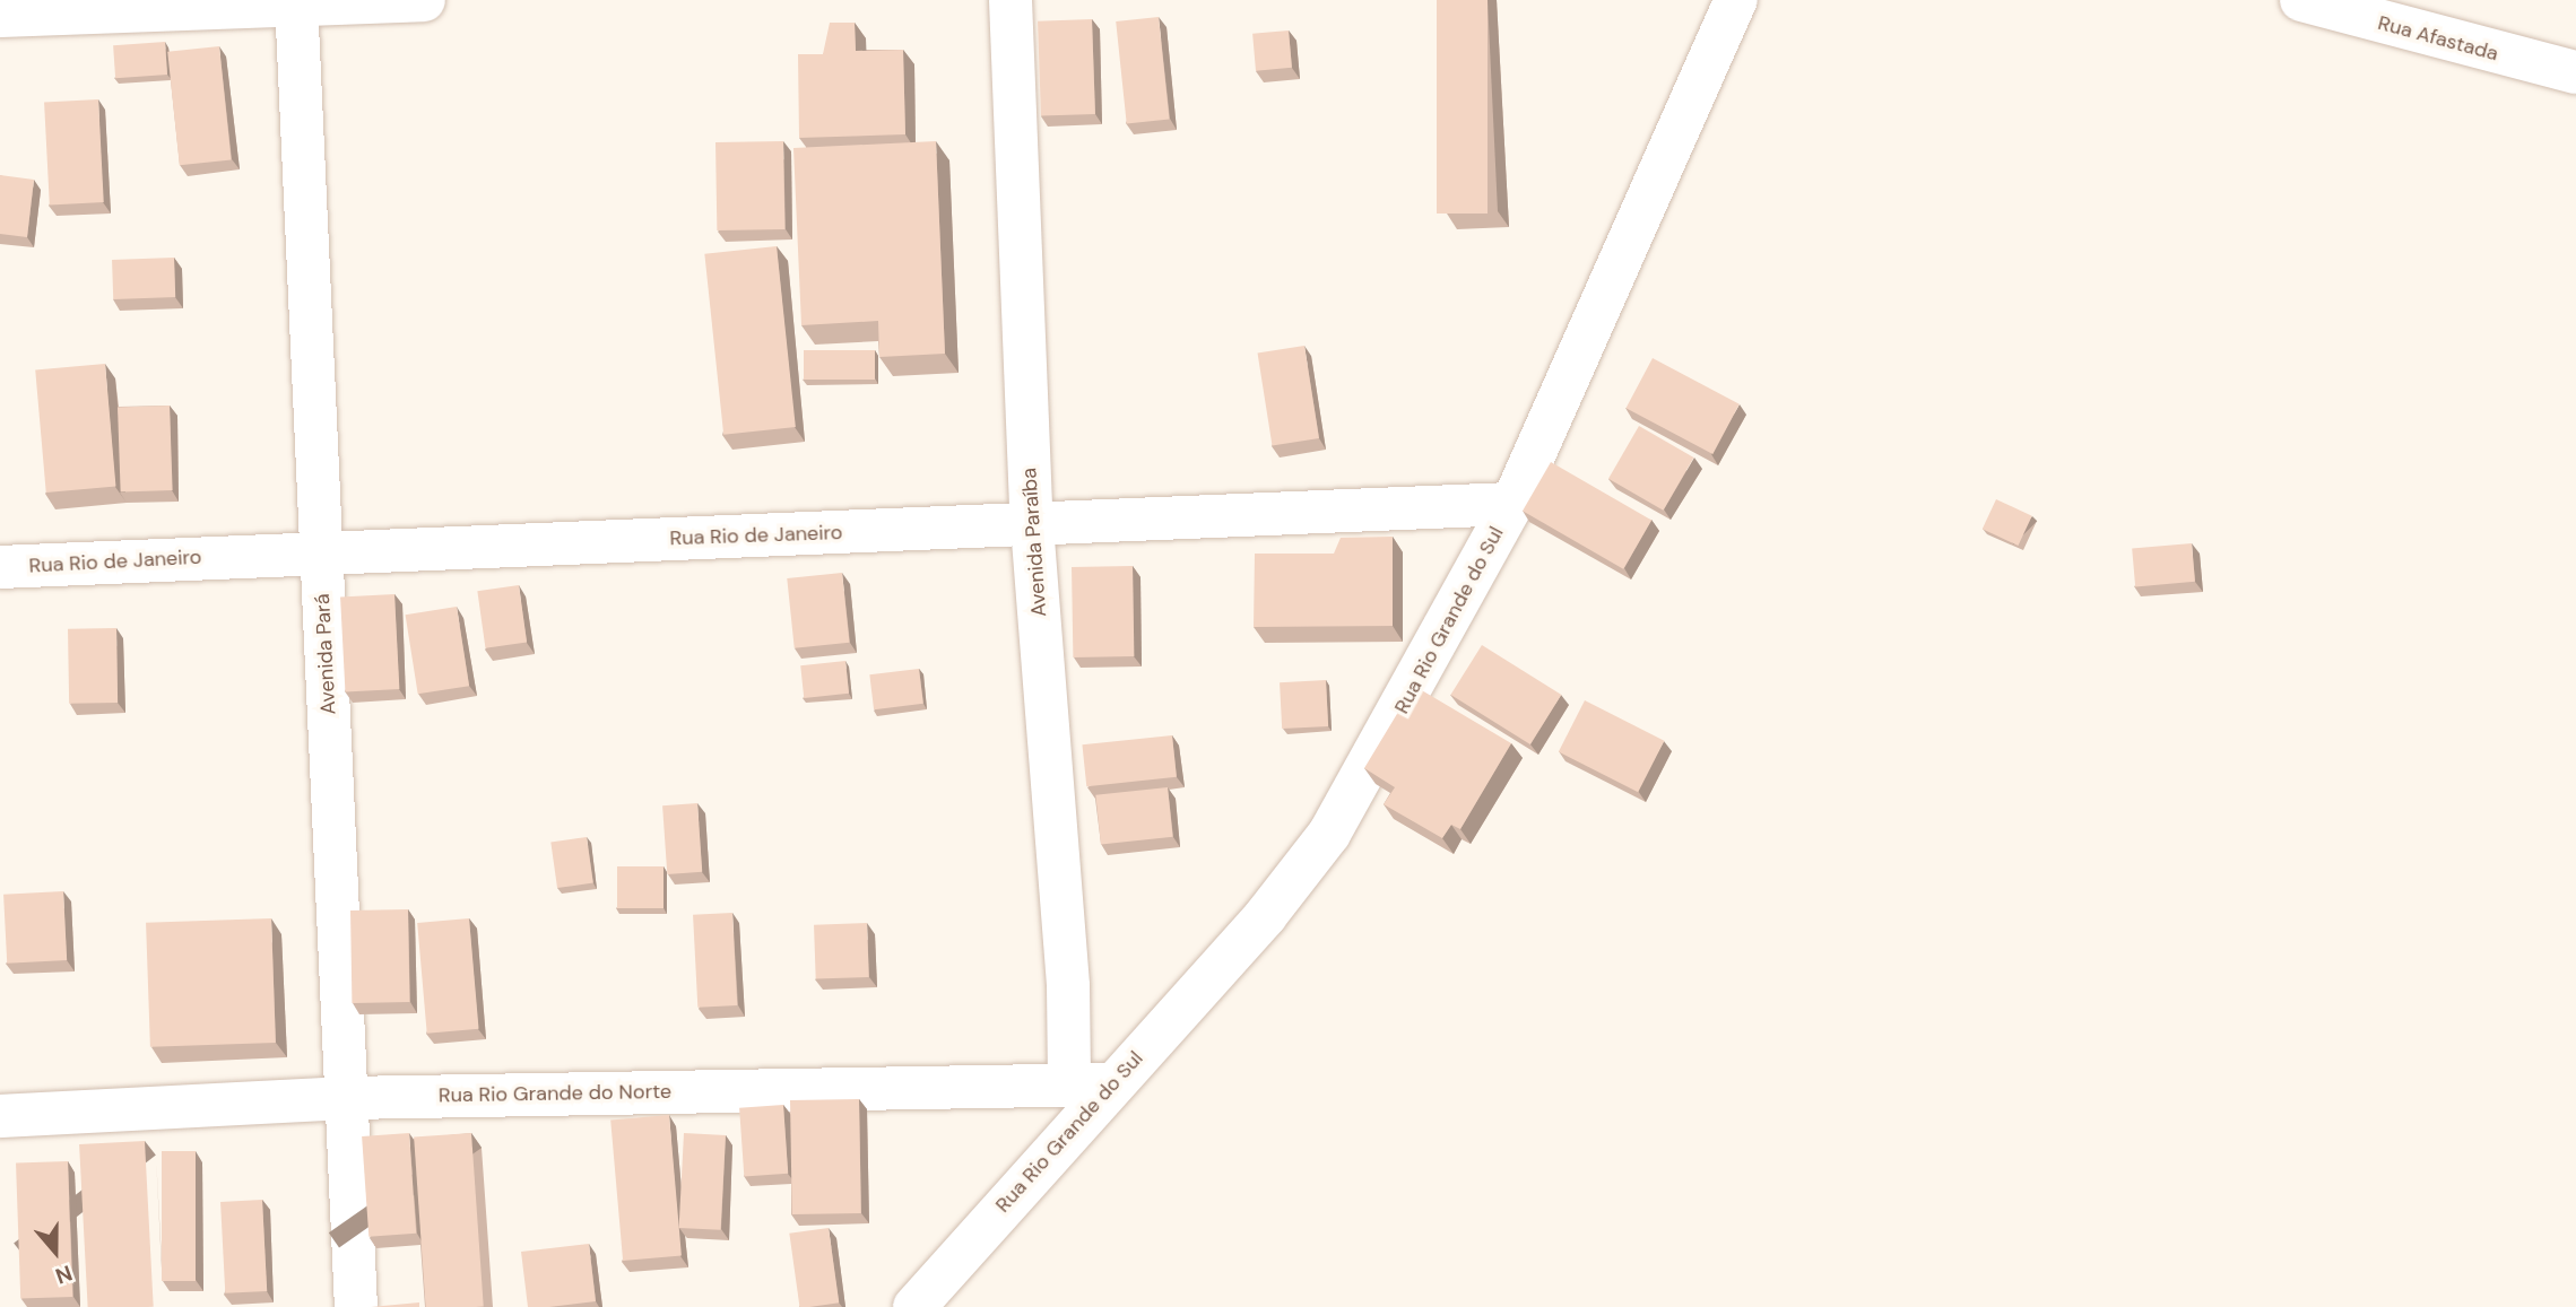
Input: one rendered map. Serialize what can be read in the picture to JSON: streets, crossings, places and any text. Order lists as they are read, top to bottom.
{
  "streets": {
    "street": [
      "Rua Afastada",
      "Rua Rio de Janeiro",
      "Avenida Paraíba",
      "Rua Rio Grande do Sul",
      "Avenida Pará",
      "Rua Rio Grande do Norte"
    ]
  },
  "crossings": [
    ["Rua Rio de Janeiro", "Avenida Paraíba"],
    ["Rua Rio de Janeiro", "Rua Rio Grande do Sul"],
    ["Rua Rio de Janeiro", "Avenida Pará"],
    ["Avenida Paraíba", "Rua Rio Grande do Sul"],
    ["Avenida Paraíba", "Rua Rio Grande do Norte"],
    ["Rua Rio Grande do Sul", "Rua Rio Grande do Norte"],
    ["Avenida Pará", "Rua Rio Grande do Norte"]
  ],
  "north": "bottom"
}
